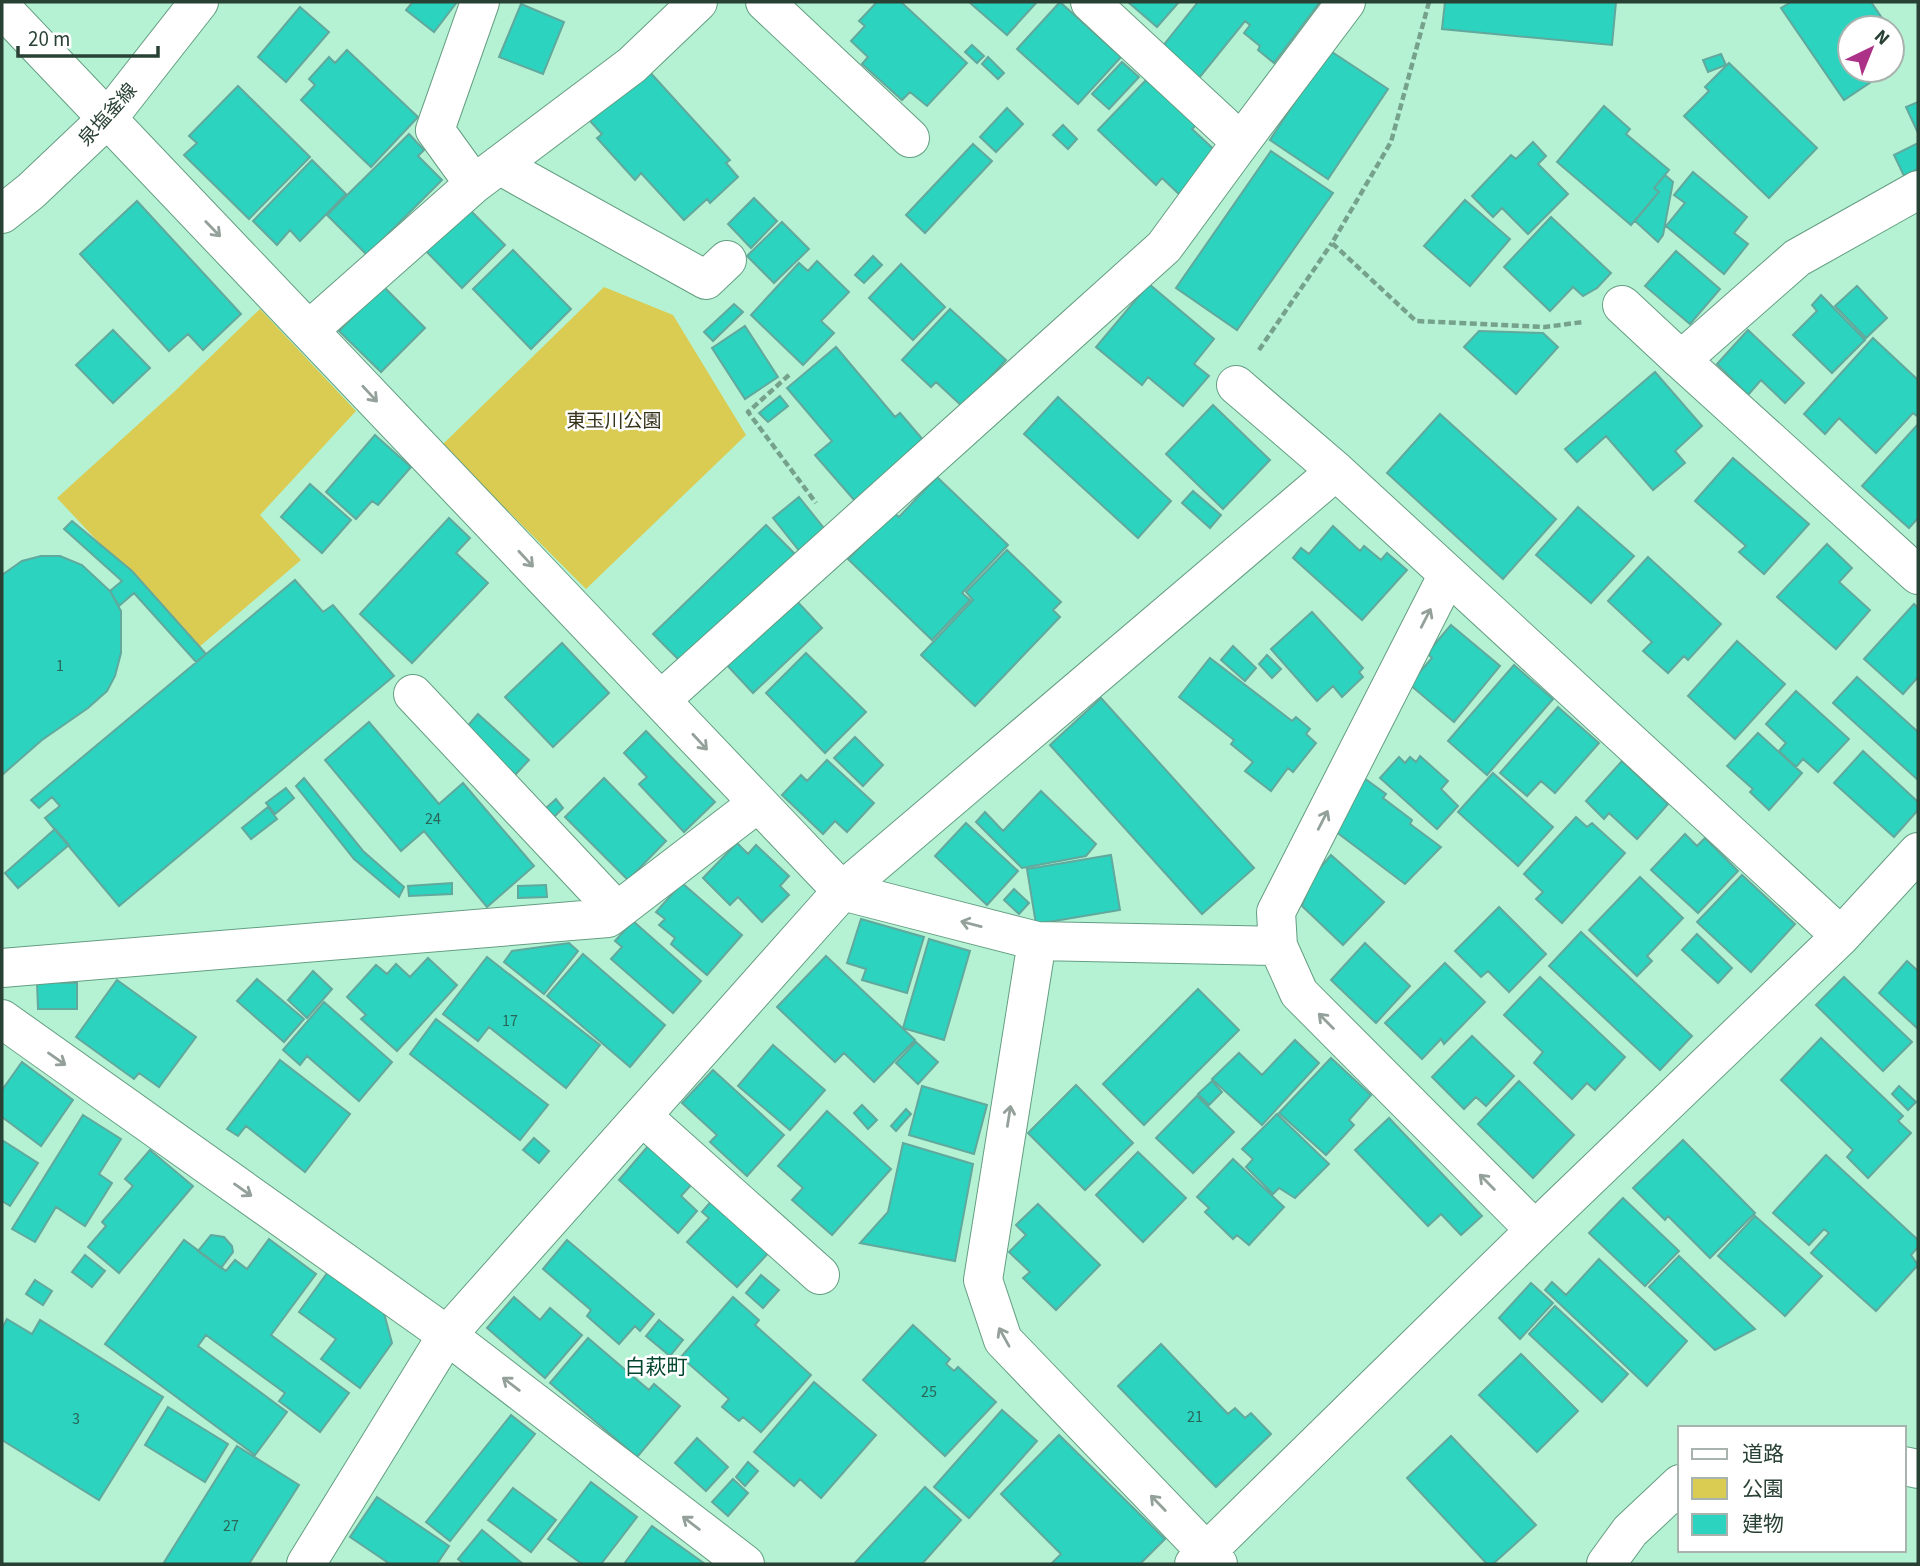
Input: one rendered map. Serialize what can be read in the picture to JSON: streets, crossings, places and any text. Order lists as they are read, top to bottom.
{
  "streets": {
    "street": ["泉塩釜線"]
  },
  "districts": ["白萩町"],
  "parks": ["東玉川公園"],
  "house_numbers": [
    "1",
    "24",
    "17",
    "25",
    "21",
    "3",
    "27"
  ],
  "legend": ["道路", "公園", "建物"],
  "scale_bar": "20 m",
  "north": "top right"
}
